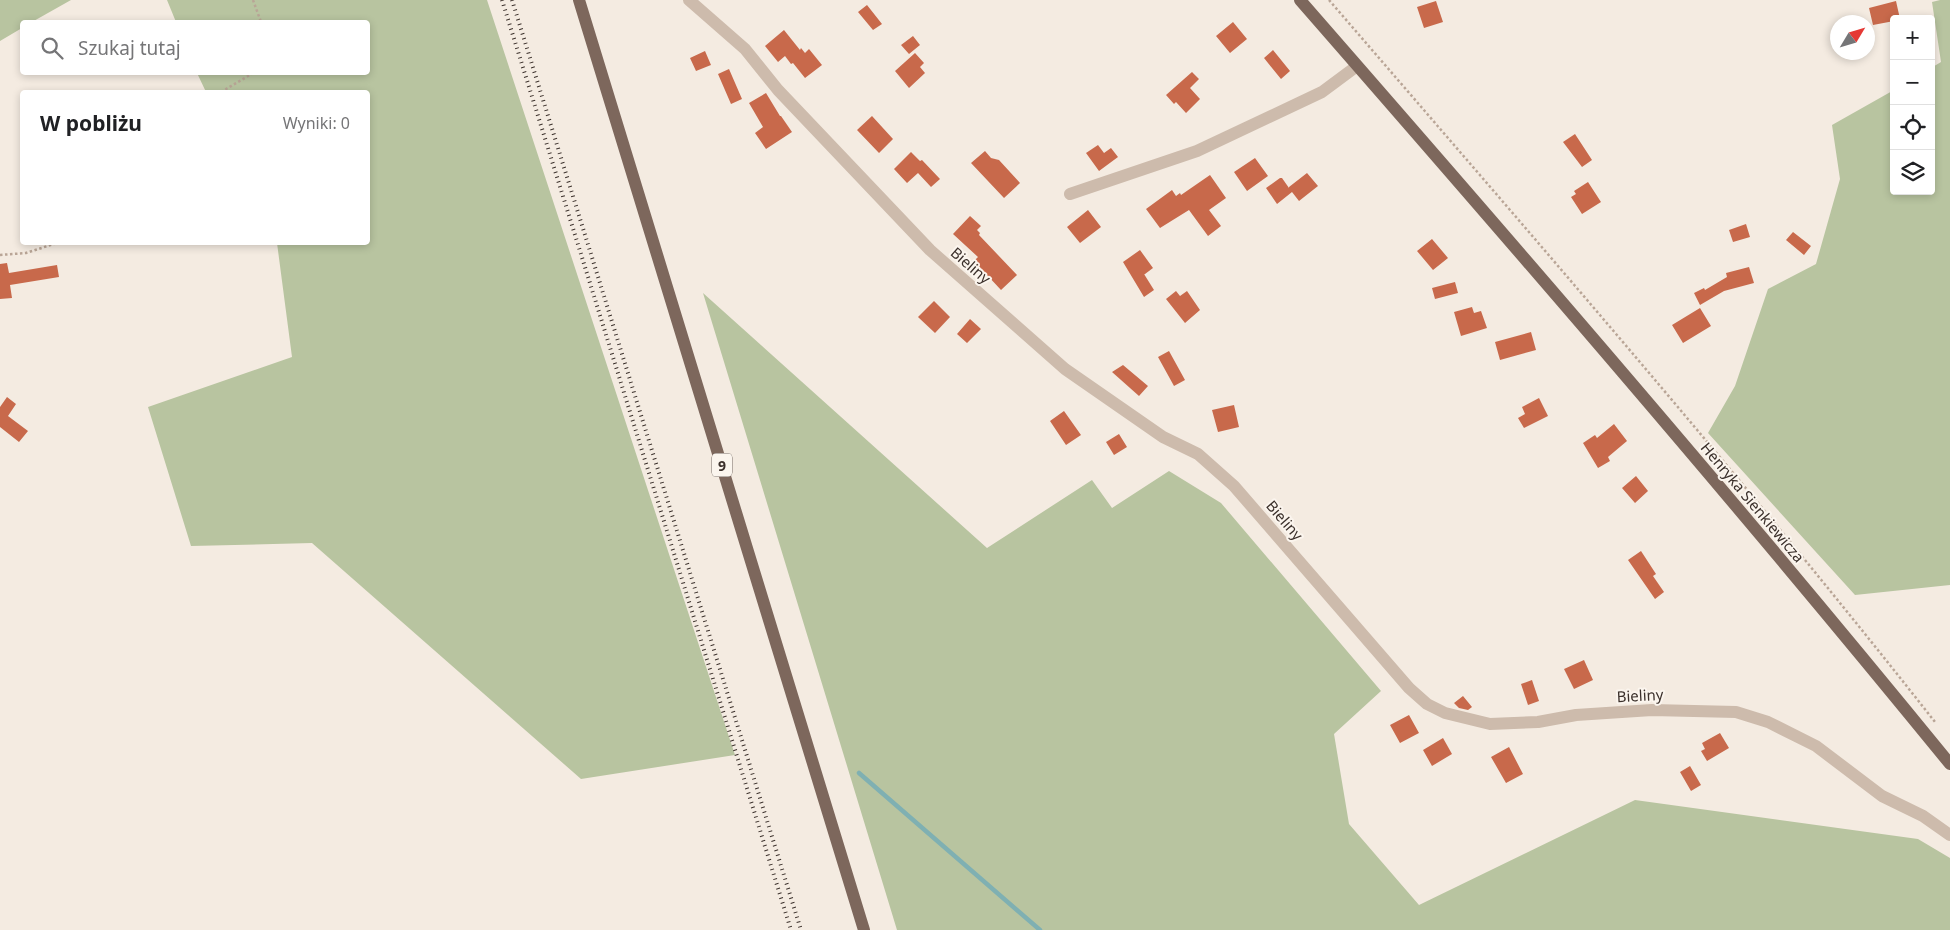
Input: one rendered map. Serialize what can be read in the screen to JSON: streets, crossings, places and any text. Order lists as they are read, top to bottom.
{
  "streets": {
    "main road": ["9", "Henryka Sienkiewicza"],
    "street": ["Bieliny"]
  },
  "north": "top right",
  "page": {
    "map_buttons": ["+", "−"],
    "search": "Szukaj tutaj",
    "heading": ["W pobliżu", "Wyniki: 0"]
  }
}
